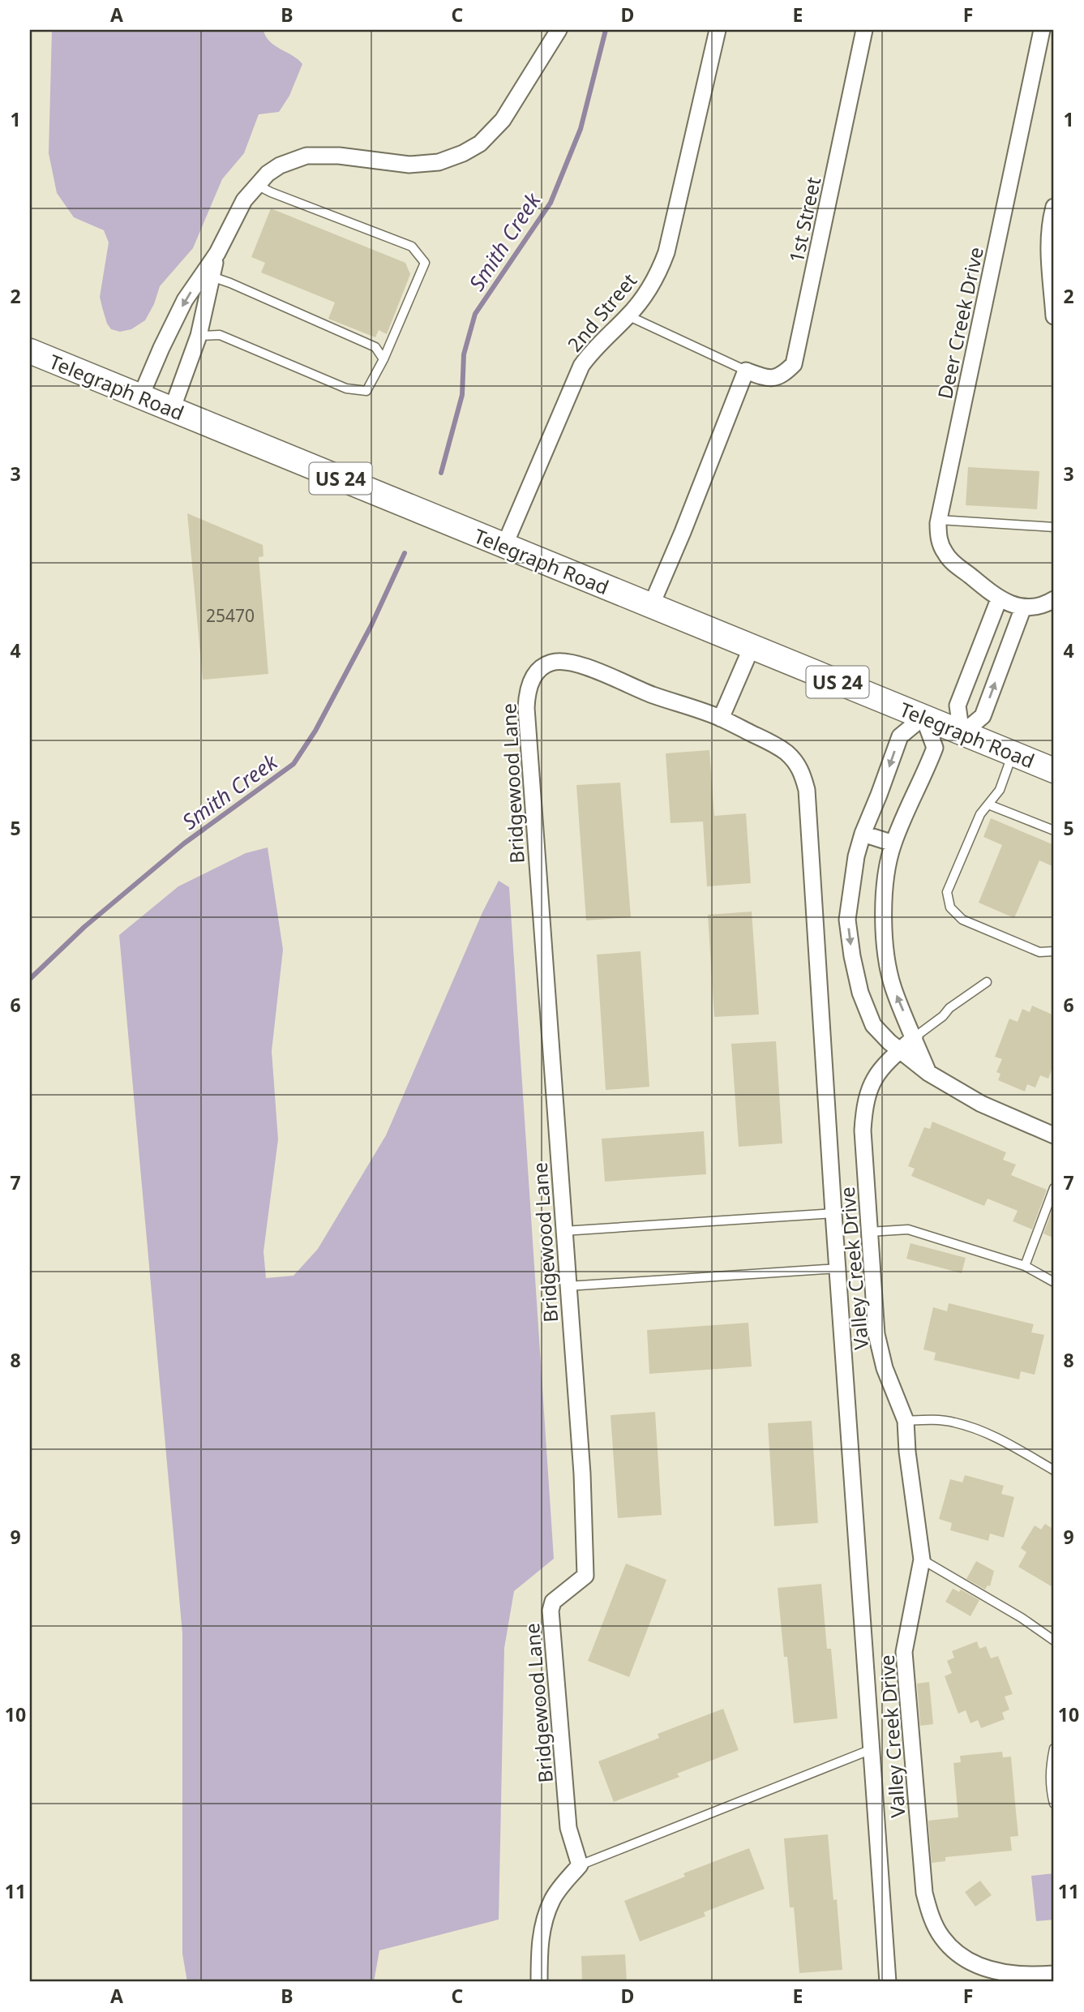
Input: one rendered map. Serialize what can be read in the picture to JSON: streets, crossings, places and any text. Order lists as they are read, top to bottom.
{
  "streets": {
    "main road": ["Telegraph Road", "US 24"],
    "street": [
      "1st Street",
      "2nd Street",
      "Deer Creek Drive",
      "Bridgewood Lane",
      "Valley Creek Drive"
    ]
  },
  "crossings": [
    ["1st Street", "2nd Street"],
    ["2nd Street", "Telegraph Road"]
  ],
  "water": ["Smith Creek"],
  "house_numbers": ["25470"],
  "grid": {
    "columns": [
      "A",
      "B",
      "C",
      "D",
      "E",
      "F"
    ],
    "rows": [
      "1",
      "2",
      "3",
      "4",
      "5",
      "6",
      "7",
      "8",
      "9",
      "10",
      "11"
    ]
  }
}
